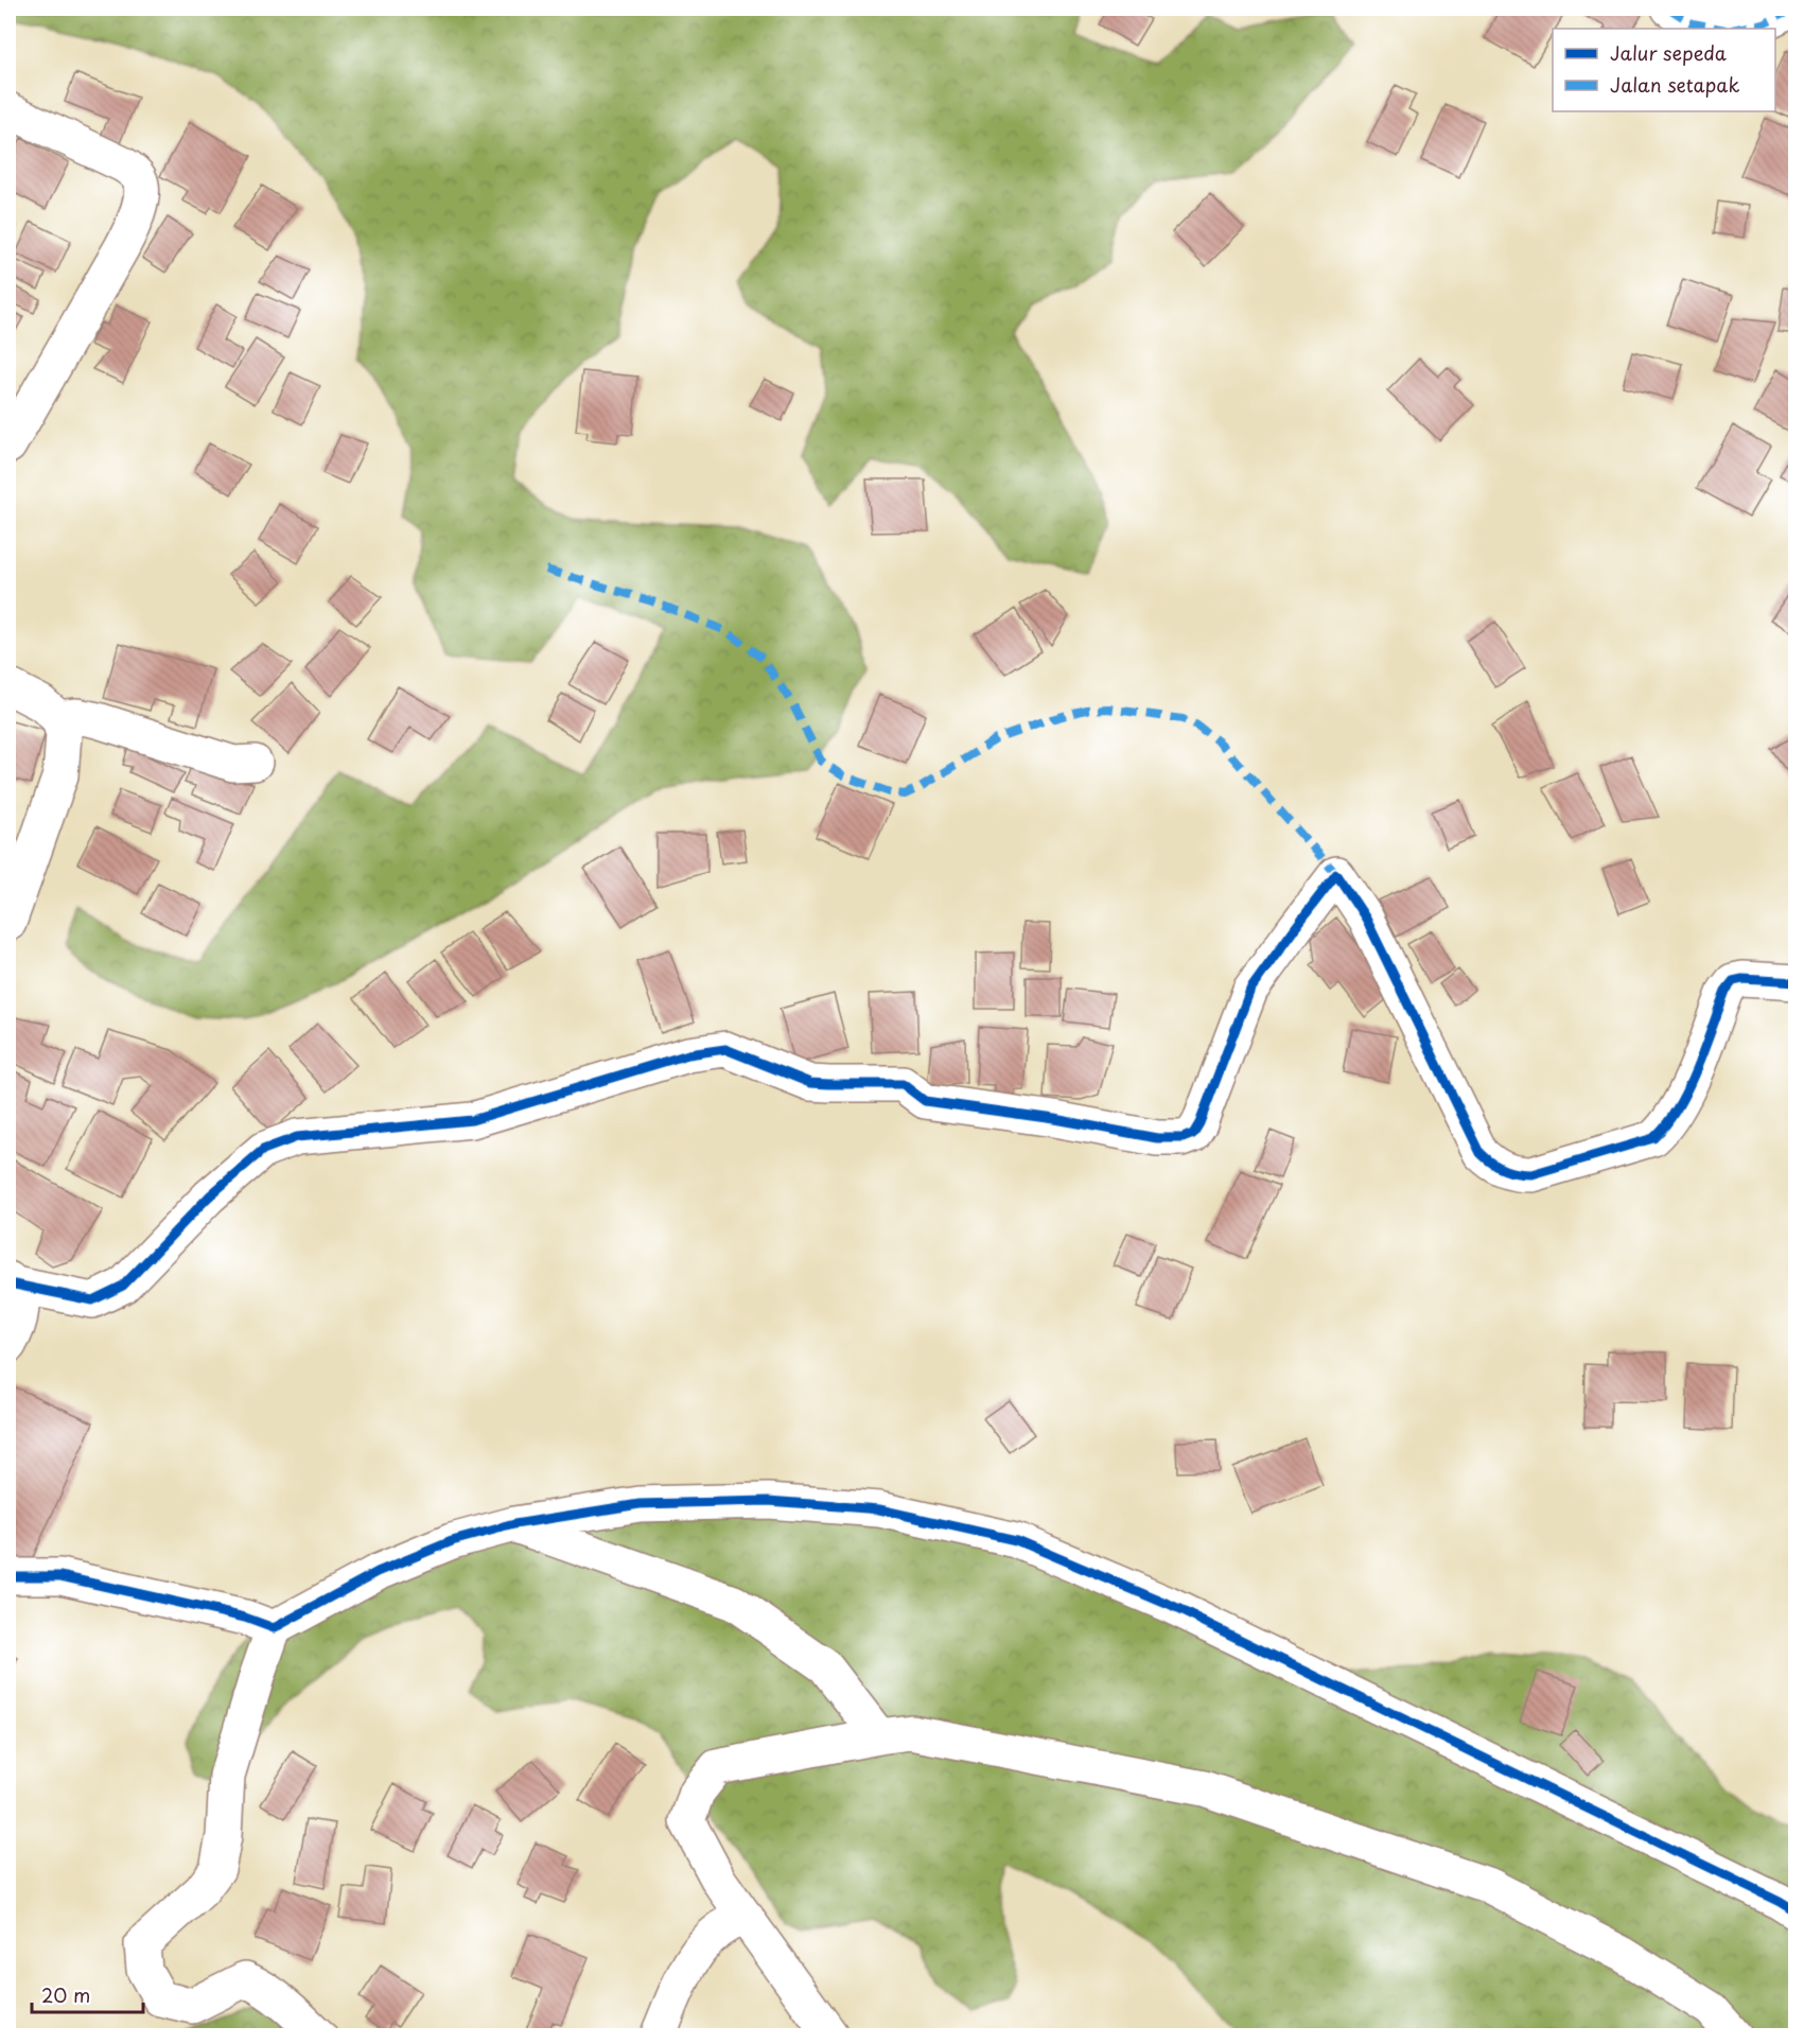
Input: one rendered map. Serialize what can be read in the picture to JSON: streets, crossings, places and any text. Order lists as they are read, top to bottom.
{
  "legend": ["Jalur sepeda", "Jalan setapak"],
  "scale_bar": "20 m"
}
